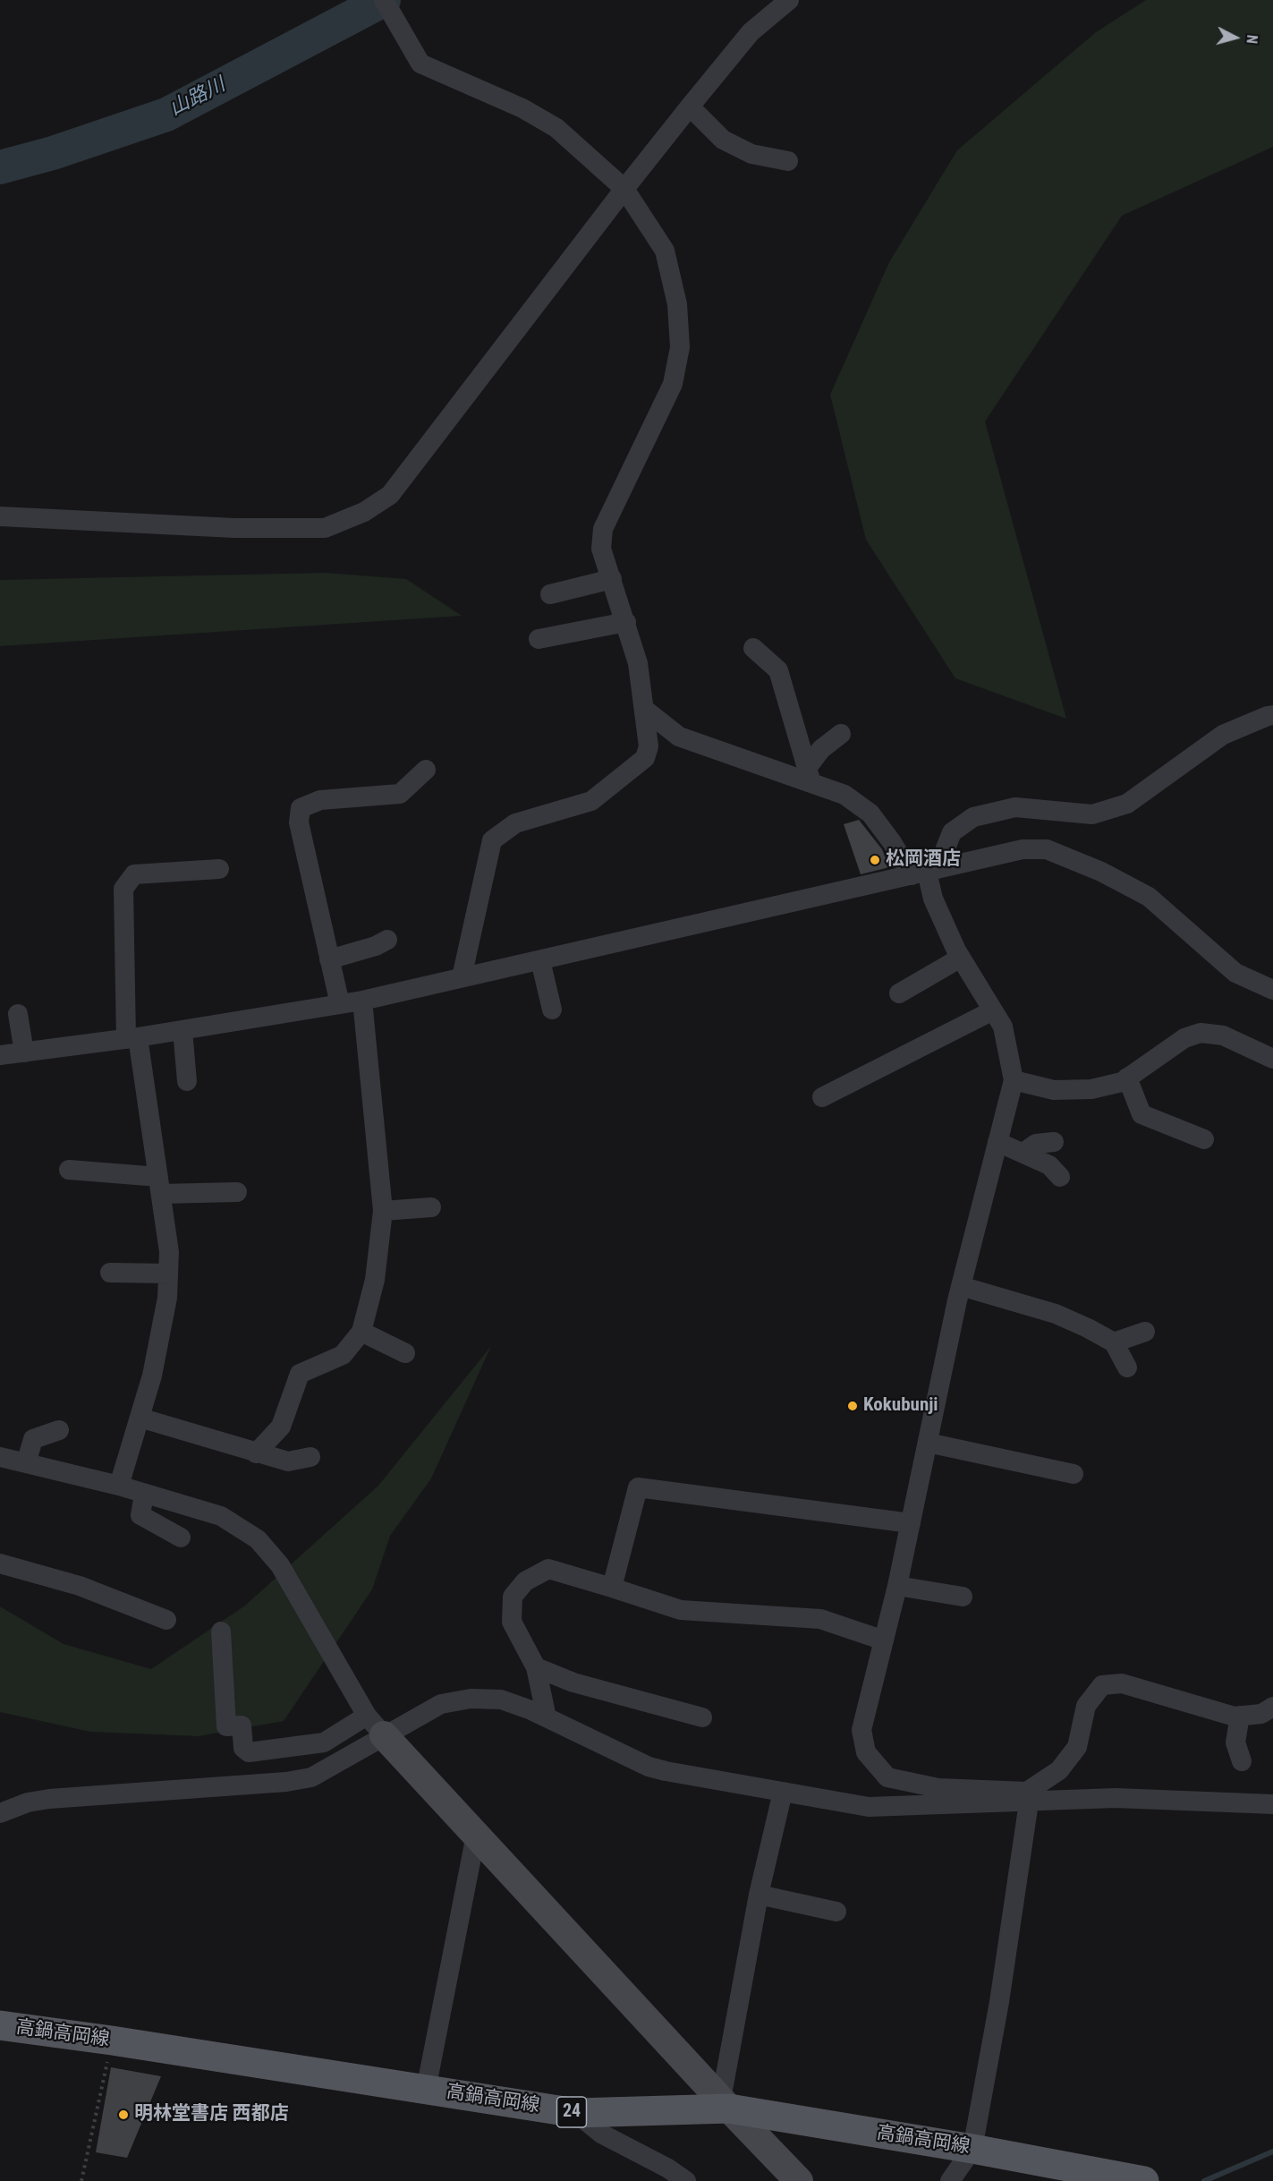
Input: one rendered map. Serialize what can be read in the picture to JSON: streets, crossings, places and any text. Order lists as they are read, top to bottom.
{
  "streets": {
    "main road": ["高鍋高岡線", "24"]
  },
  "water": ["山路川"],
  "places": ["松岡酒店", "Kokubunji", "明林堂書店 西都店"],
  "north": "right"
}
